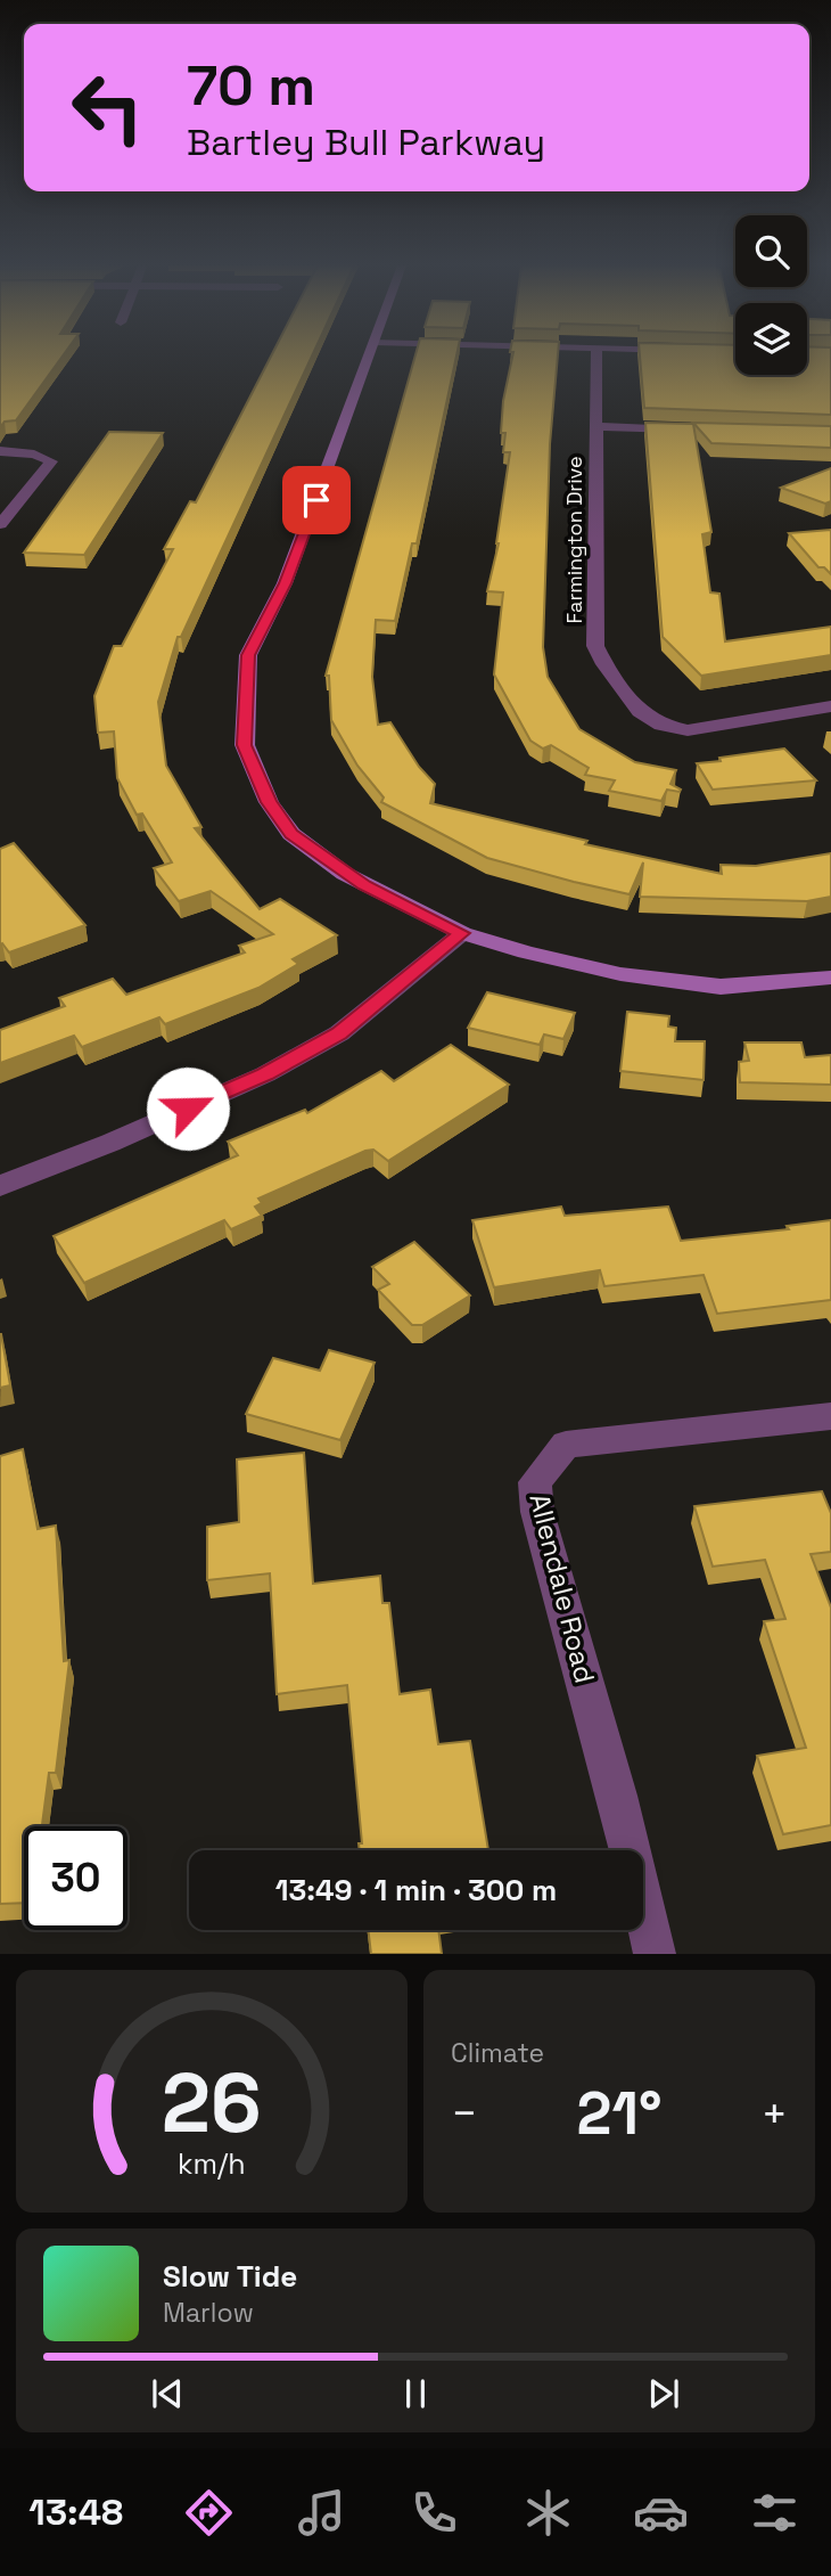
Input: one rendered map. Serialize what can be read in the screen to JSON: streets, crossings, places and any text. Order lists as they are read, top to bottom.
{
  "streets": {
    "street": ["Farmington Drive", "Allendale Road"]
  },
  "page": {
    "turn": ["70 m", "Bartley Bull Parkway"],
    "limit": "30",
    "trip": "13:49 · 1 min · 300 m",
    "tile": "Climate",
    "heat": ["−", "21°", "+"],
    "song": ["Slow Tide", "Marlow"],
    "tabs": "13:48",
    "gauge": ["26", "km/h"]
  }
}
